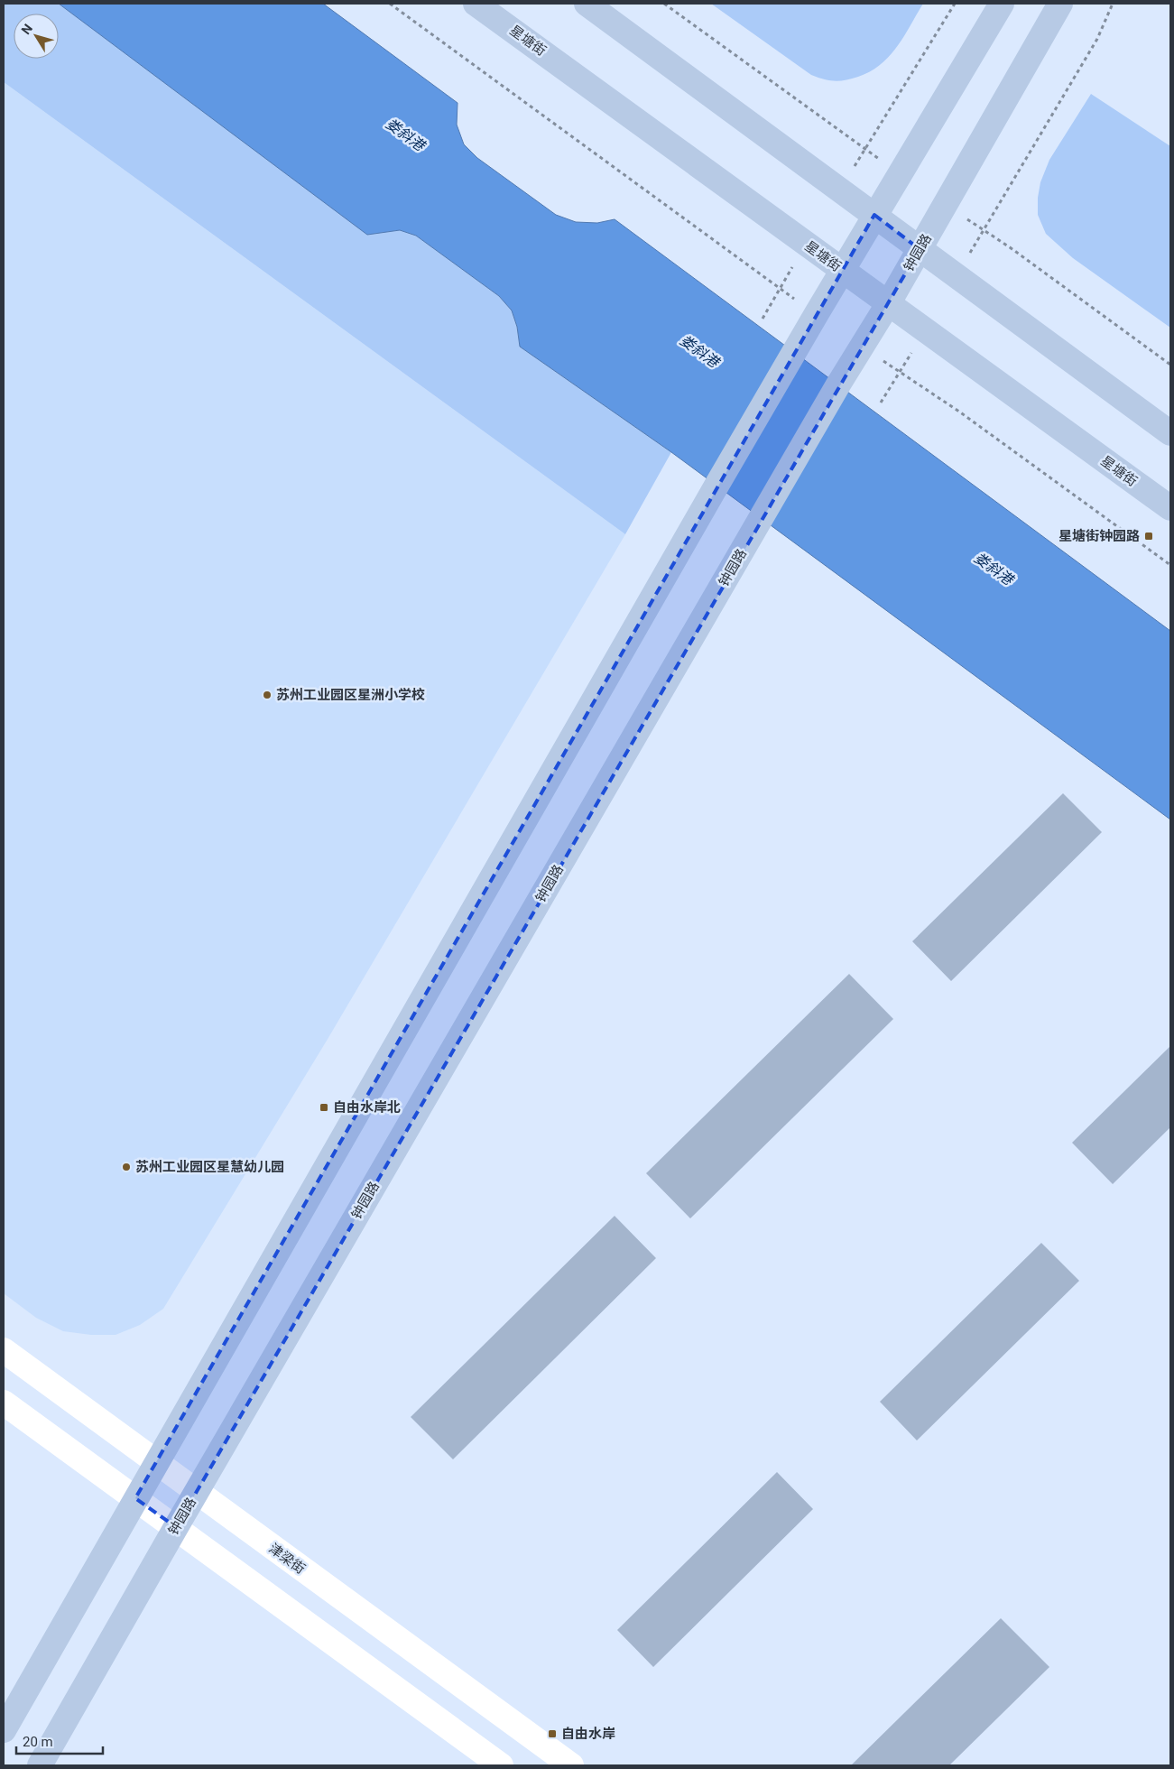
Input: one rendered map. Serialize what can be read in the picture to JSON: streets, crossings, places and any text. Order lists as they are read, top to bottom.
{
  "streets": {
    "main road": ["星塘街", "钟园路", "津梁街"]
  },
  "crossings": [
    ["星塘街", "钟园路"],
    ["钟园路", "津梁街"]
  ],
  "water": ["娄斜港"],
  "places": {
    "transit": ["星塘街钟园路", "自由水岸北", "自由水岸"],
    "other": ["苏州工业园区星洲小学校", "苏州工业园区星慧幼儿园"]
  },
  "scale_bar": "20 m",
  "north": "top left"
}
